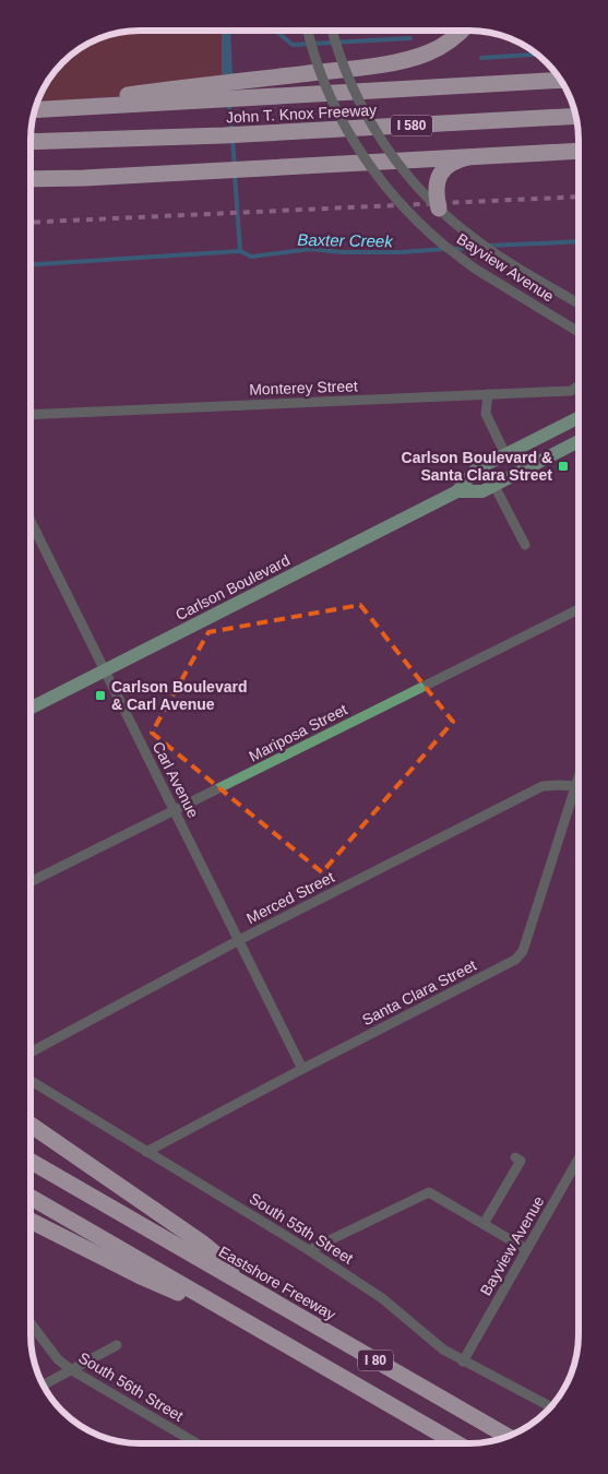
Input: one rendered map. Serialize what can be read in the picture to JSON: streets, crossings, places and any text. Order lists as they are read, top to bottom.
{
  "streets": {
    "highway": [
      "John T. Knox Freeway",
      "I 580",
      "Eastshore Freeway",
      "I 80"
    ],
    "main road": ["Carlson Boulevard"],
    "street": [
      "Bayview Avenue",
      "Monterey Street",
      "Mariposa Street",
      "Carl Avenue",
      "Merced Street",
      "Santa Clara Street",
      "South 55th Street",
      "South 56th Street"
    ]
  },
  "crossings": [
    ["Bayview Avenue", "South 55th Street"],
    ["Carlson Boulevard", "Carl Avenue"],
    ["Mariposa Street", "Carl Avenue"],
    ["Carl Avenue", "Merced Street"],
    ["Carl Avenue", "Santa Clara Street"],
    ["Merced Street", "Santa Clara Street"],
    ["Santa Clara Street", "South 55th Street"]
  ],
  "water": ["Baxter Creek"],
  "places": {
    "transit": ["Carlson Boulevard & Santa Clara Street", "Carlson Boulevard & Carl Avenue"]
  }
}
